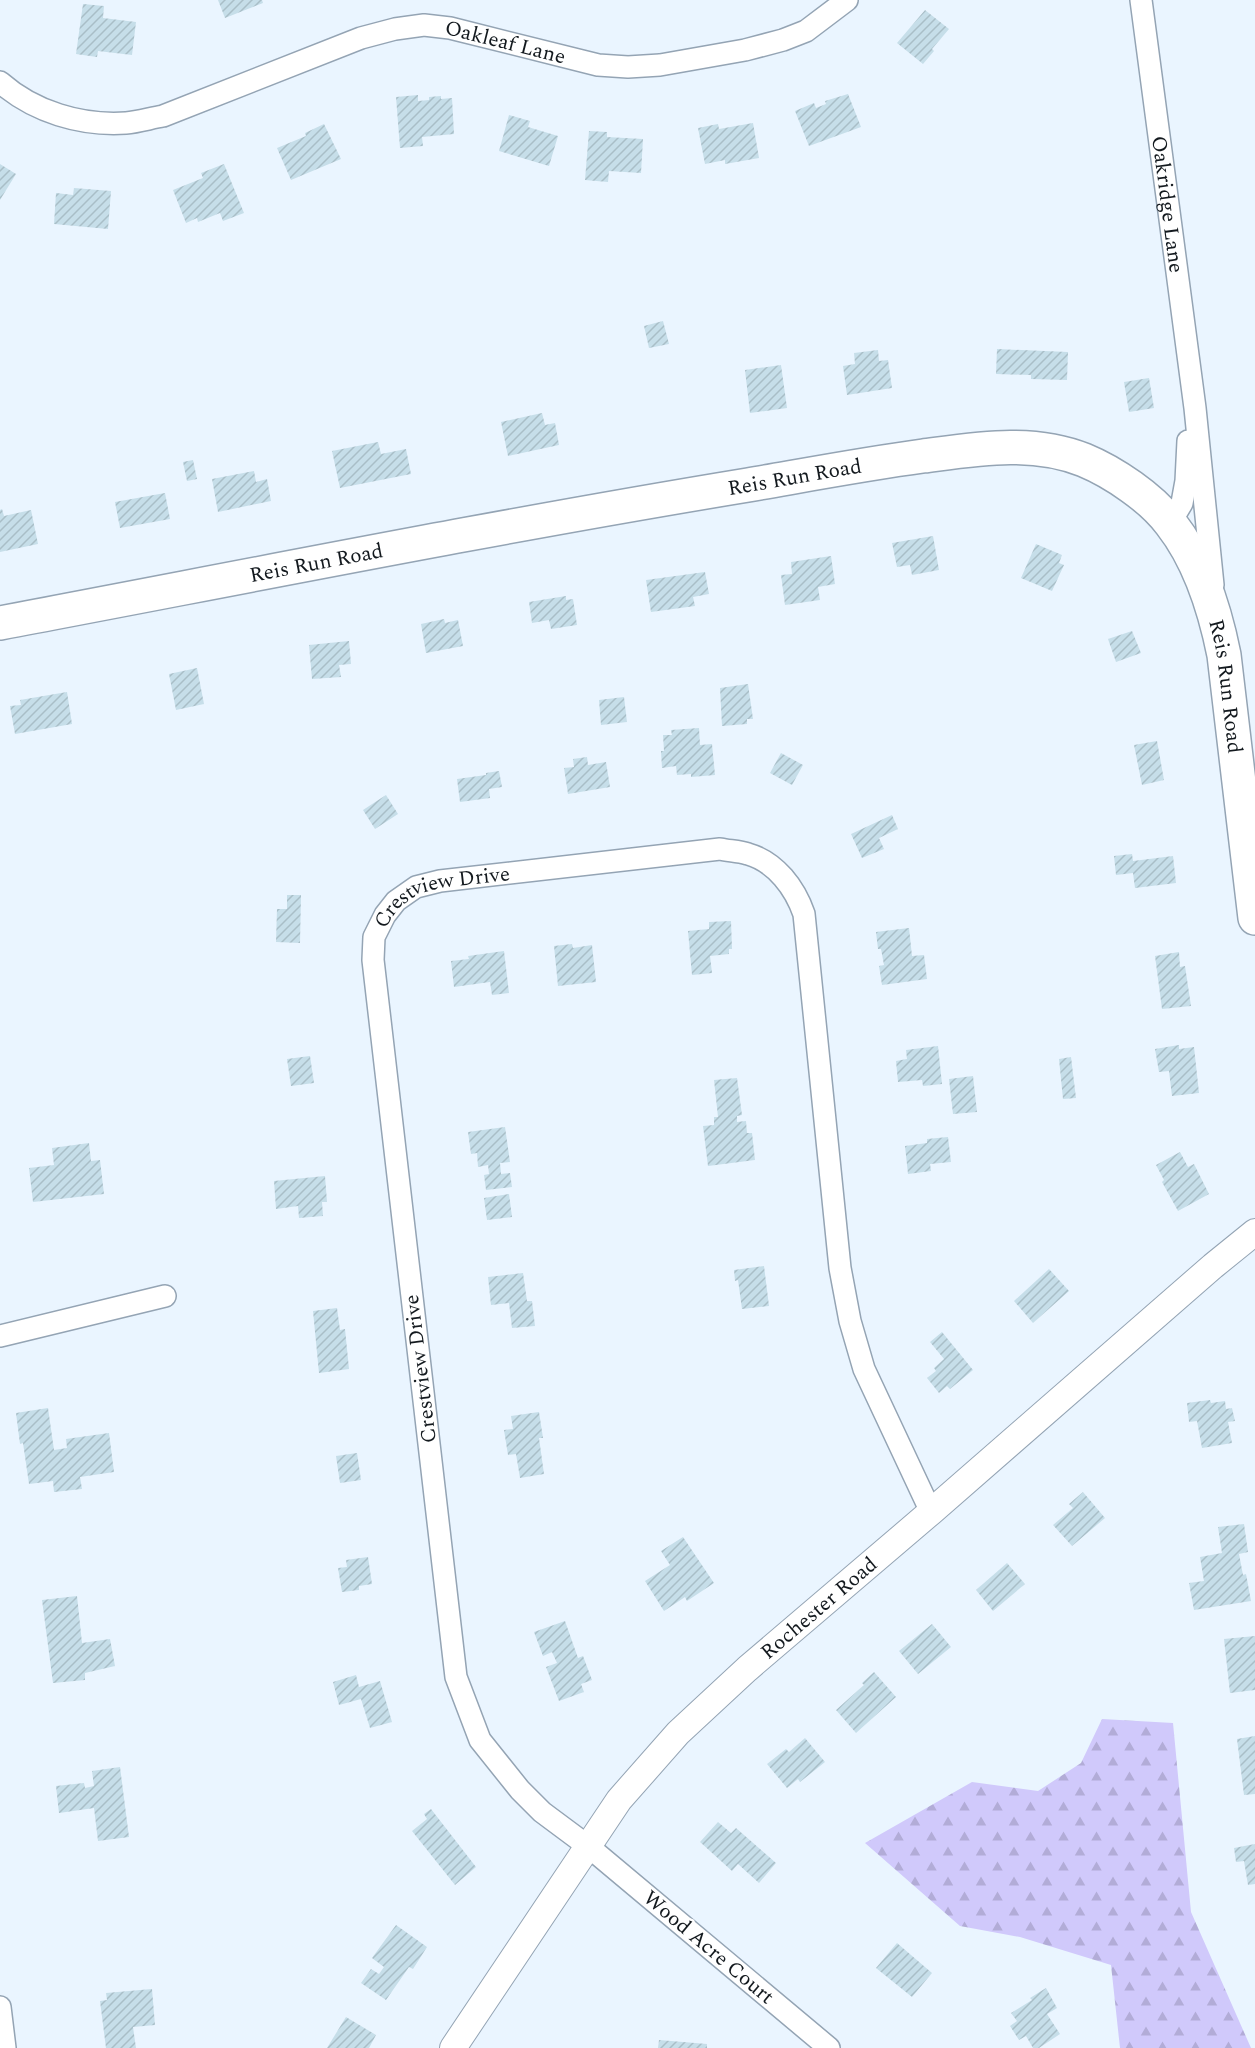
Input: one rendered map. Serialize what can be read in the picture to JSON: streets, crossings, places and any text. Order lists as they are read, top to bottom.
{
  "streets": {
    "main road": ["Reis Run Road"],
    "street": [
      "Oakleaf Lane",
      "Oakridge Lane",
      "Crestview Drive",
      "Rochester Road",
      "Wood Acre Court"
    ]
  },
  "crossings": [
    ["Oakridge Lane", "Reis Run Road"],
    ["Crestview Drive", "Rochester Road"],
    ["Crestview Drive", "Wood Acre Court"],
    ["Rochester Road", "Wood Acre Court"]
  ]
}
